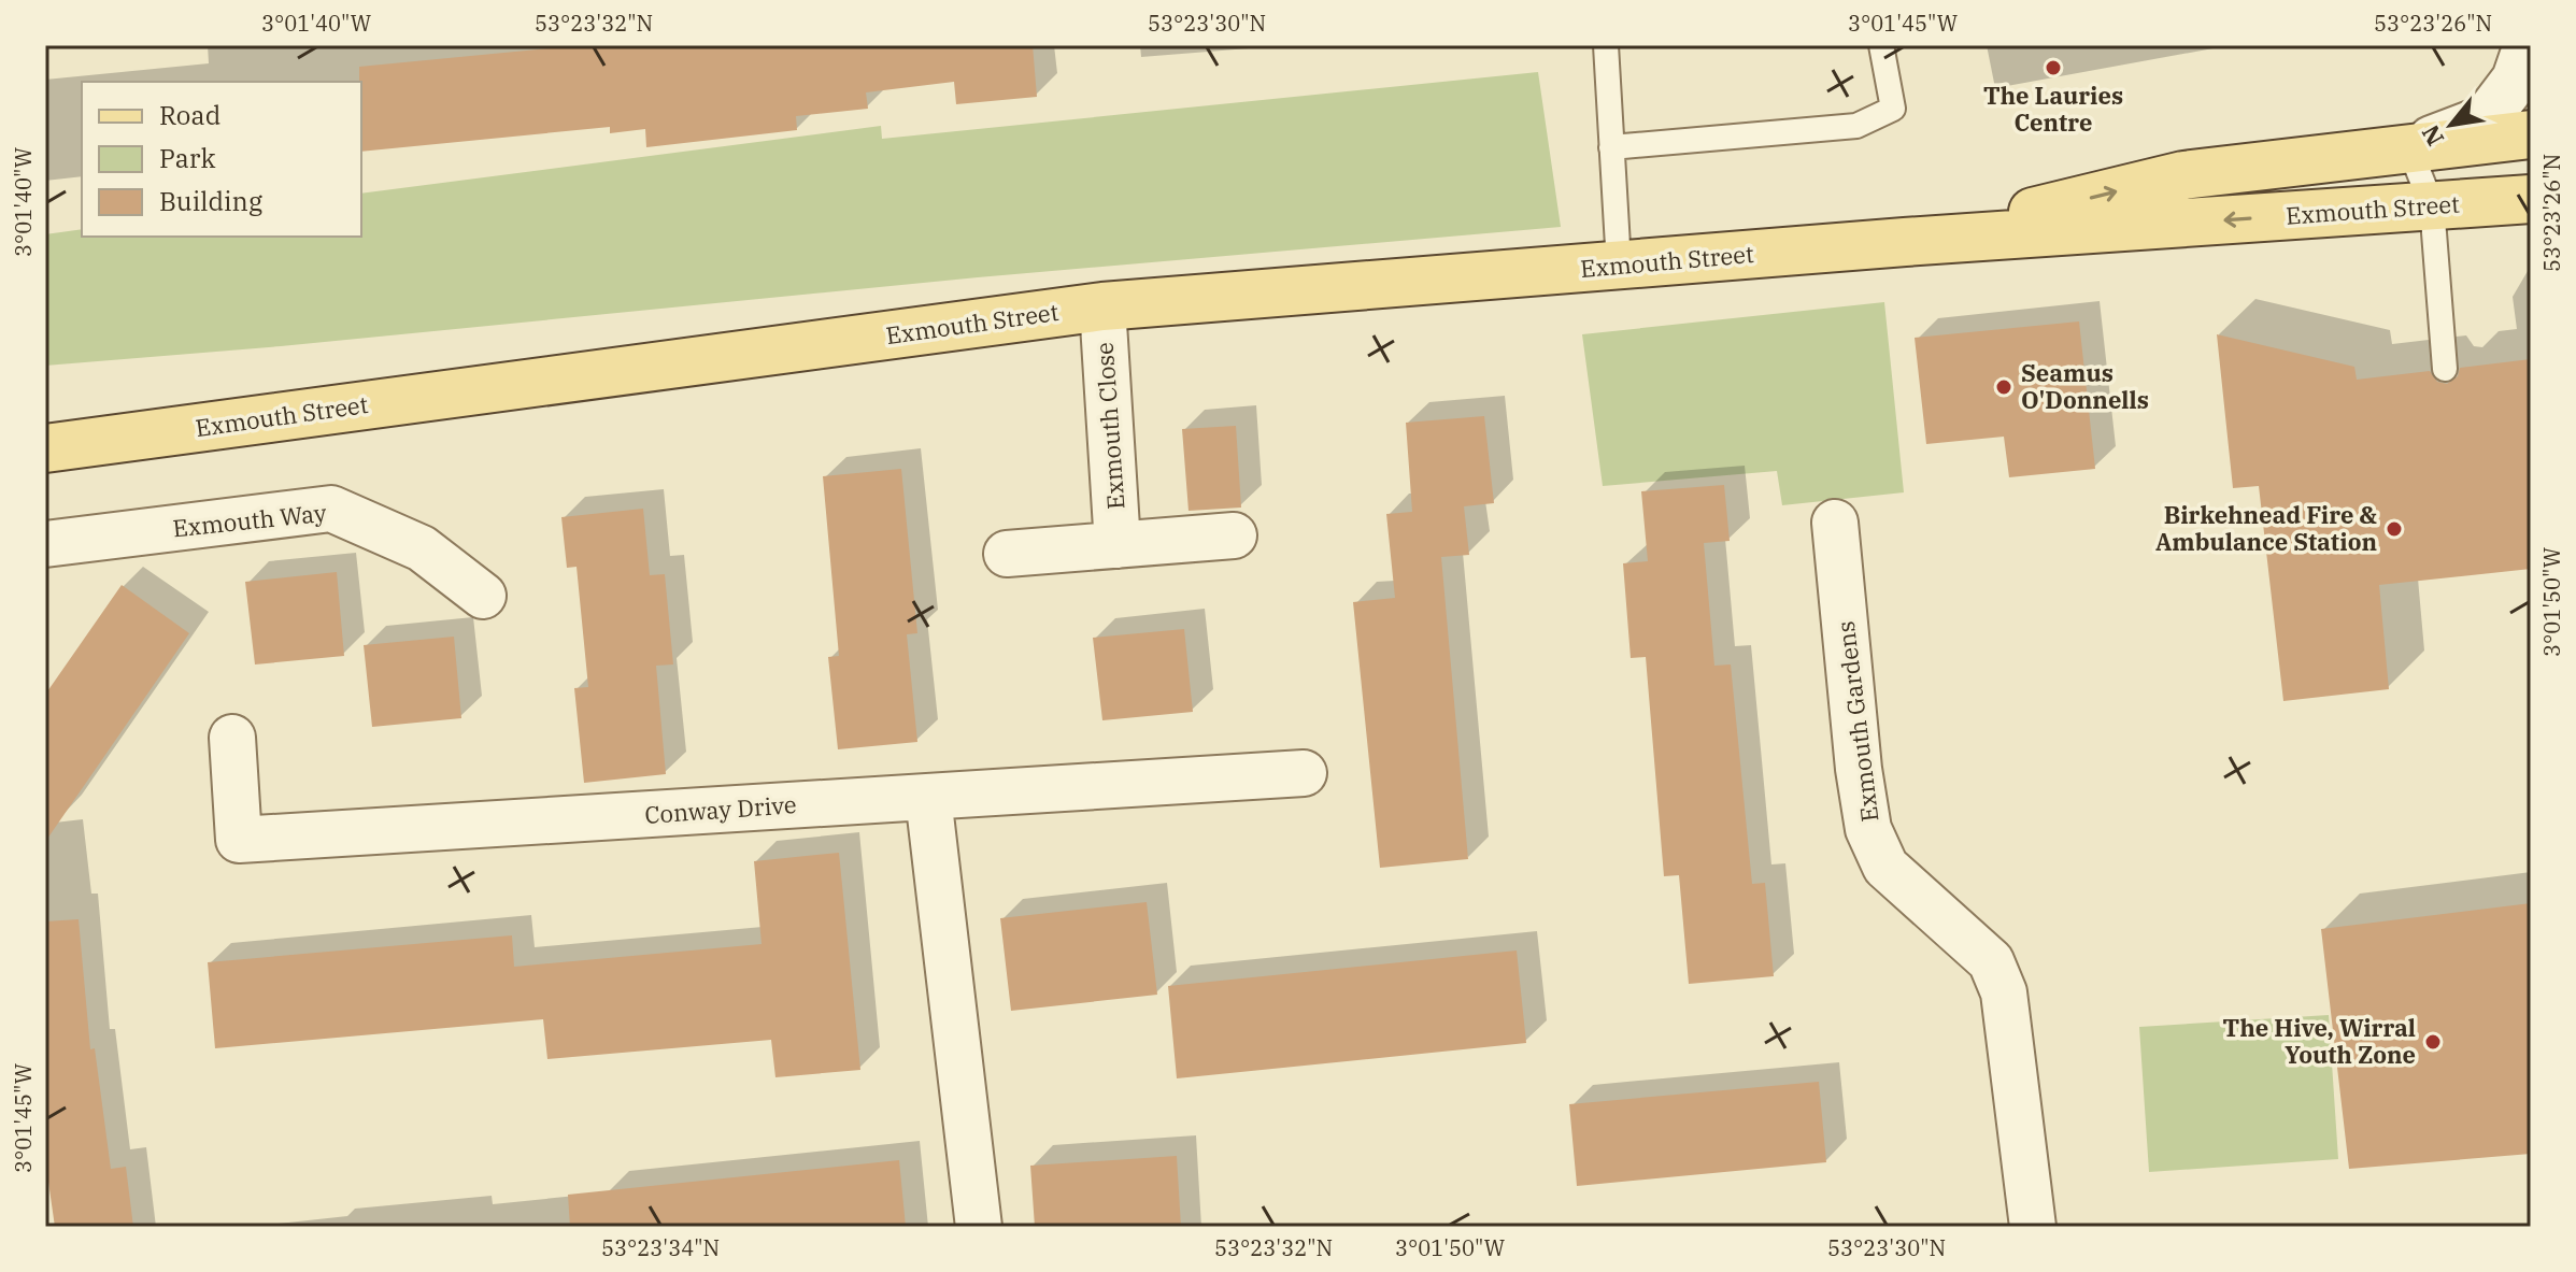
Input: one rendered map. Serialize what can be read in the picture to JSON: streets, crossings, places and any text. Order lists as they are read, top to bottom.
{
  "streets": {
    "main road": ["Exmouth Street"],
    "street": [
      "Exmouth Close",
      "Exmouth Way",
      "Exmouth Gardens",
      "Conway Drive"
    ]
  },
  "crossings": [
    ["Exmouth Street", "Exmouth Close"]
  ],
  "places": [
    "The Lauries Centre",
    "Seamus O'Donnells",
    "Birkehnead Fire & Ambulance Station",
    "The Hive, Wirral Youth Zone"
  ],
  "legend": ["Road", "Park", "Building"],
  "north": "bottom left",
  "coordinates": [
    "3°01'40\"W",
    "53°23'32\"N",
    "53°23'30\"N",
    "3°01'45\"W",
    "53°23'26\"N",
    "3°01'50\"W",
    "53°23'34\"N"
  ]
}
